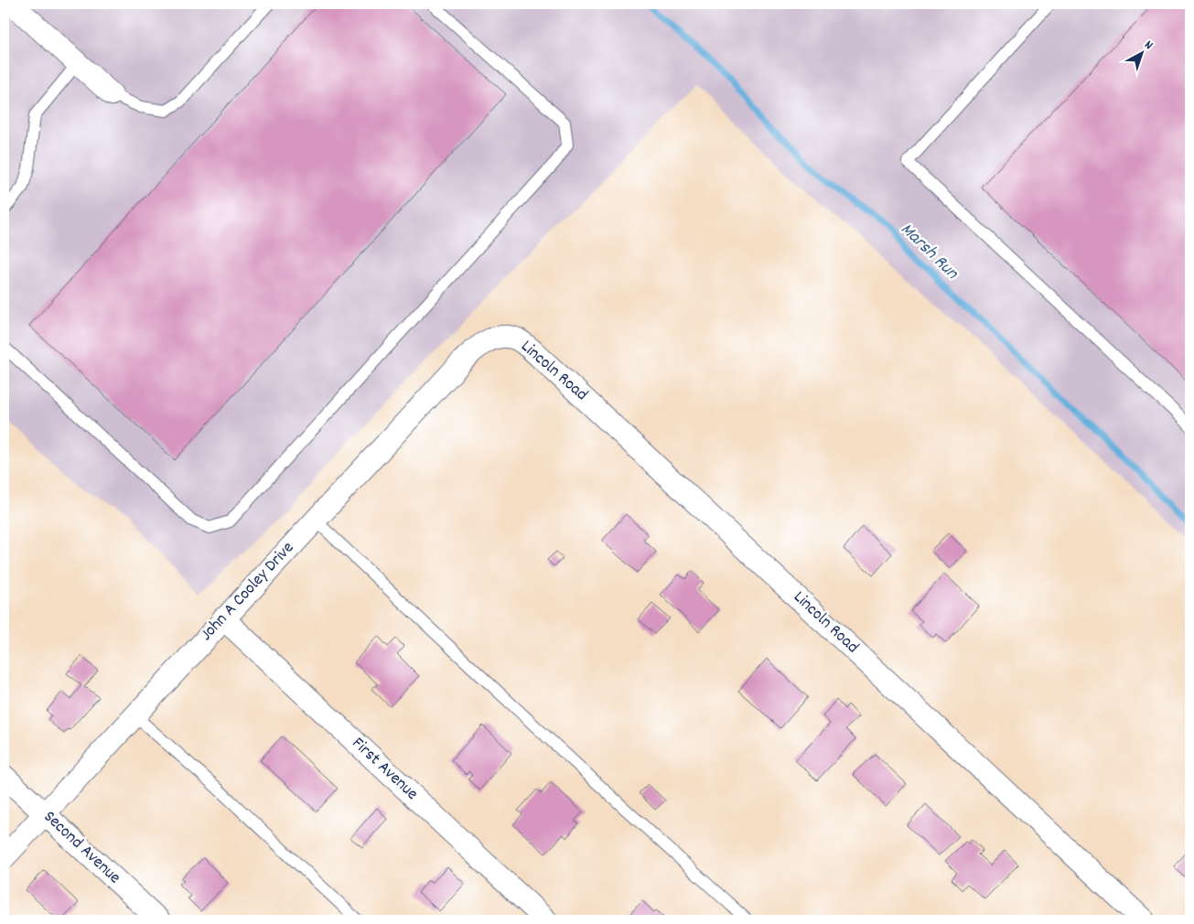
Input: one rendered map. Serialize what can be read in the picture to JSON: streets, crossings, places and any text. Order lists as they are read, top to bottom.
{
  "streets": {
    "street": [
      "Lincoln Road",
      "John A Cooley Drive",
      "First Avenue",
      "Second Avenue"
    ]
  },
  "crossings": [
    ["Lincoln Road", "John A Cooley Drive"],
    ["John A Cooley Drive", "First Avenue"],
    ["John A Cooley Drive", "Second Avenue"]
  ],
  "water": ["Marsh Run"],
  "north": "top right"
}
